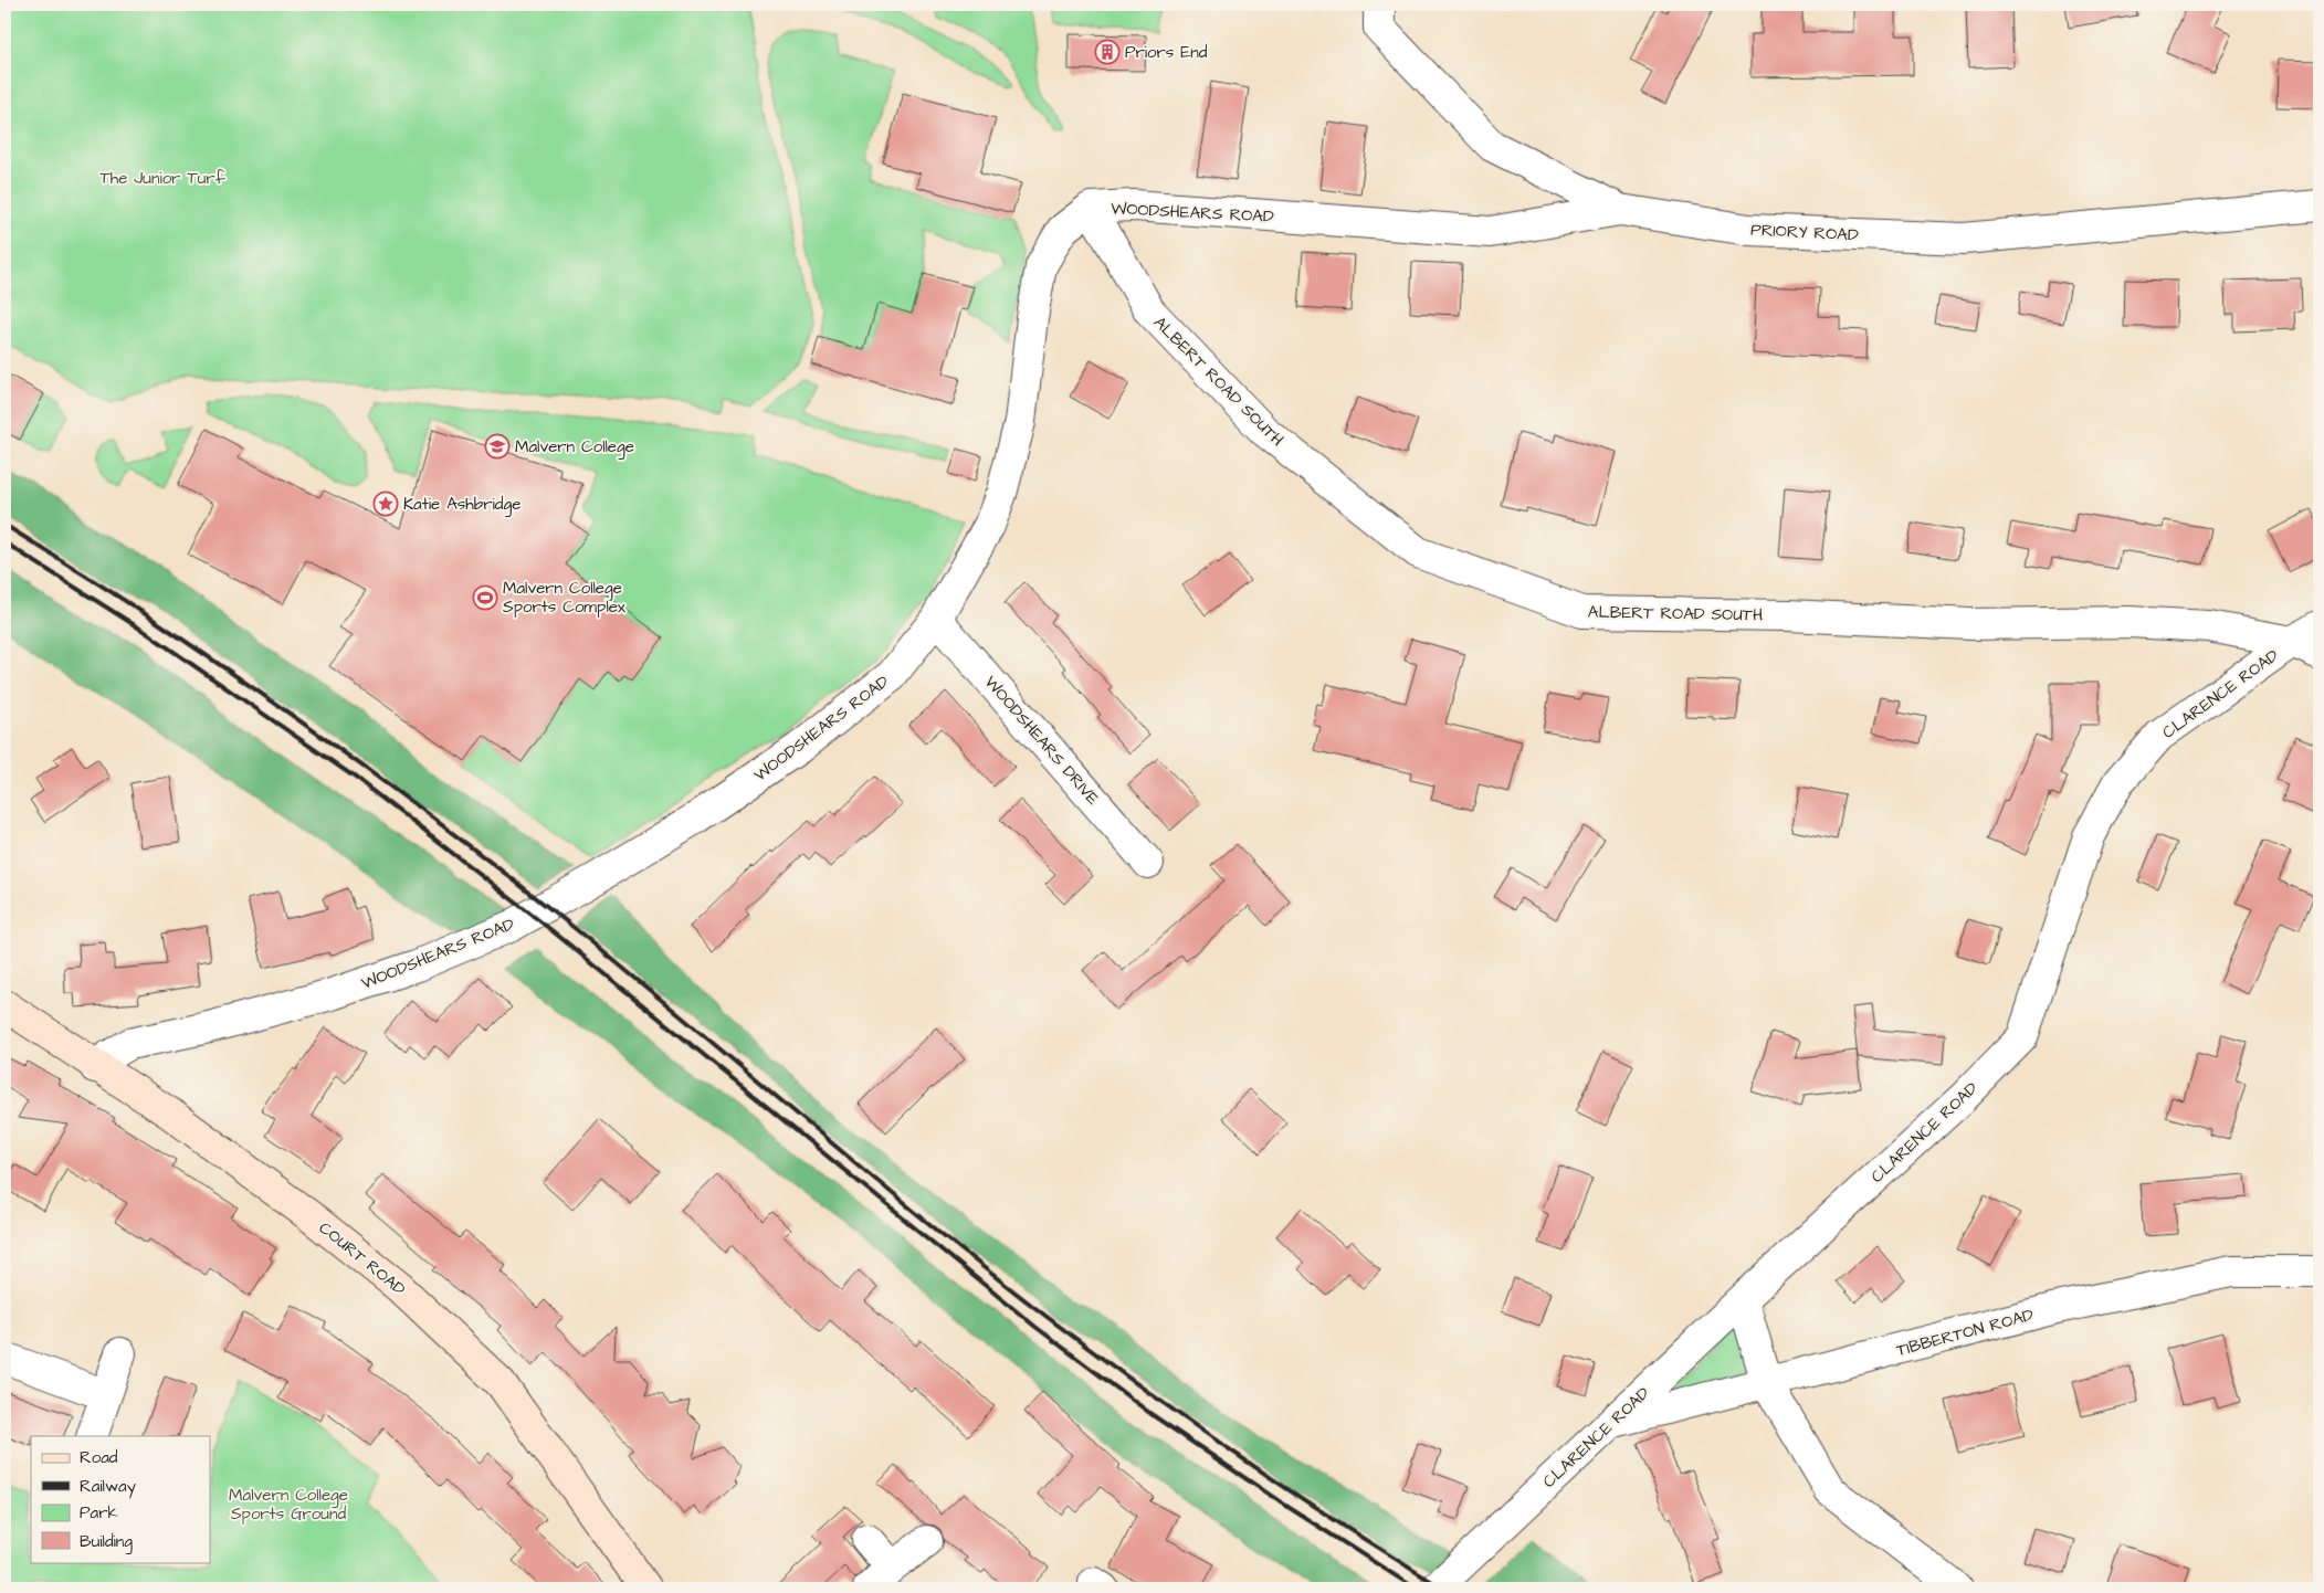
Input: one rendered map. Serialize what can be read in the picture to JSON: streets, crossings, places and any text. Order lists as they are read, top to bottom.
{
  "streets": {
    "street": [
      "WOODSHEARS ROAD",
      "PRIORY ROAD",
      "ALBERT ROAD SOUTH",
      "CLARENCE ROAD",
      "WOODSHEARS DRIVE",
      "COURT ROAD",
      "TIBBERTON ROAD"
    ]
  },
  "crossings": [
    ["WOODSHEARS ROAD", "PRIORY ROAD"],
    ["WOODSHEARS ROAD", "ALBERT ROAD SOUTH"],
    ["WOODSHEARS ROAD", "WOODSHEARS DRIVE"],
    ["WOODSHEARS ROAD", "COURT ROAD"],
    ["ALBERT ROAD SOUTH", "CLARENCE ROAD"],
    ["CLARENCE ROAD", "TIBBERTON ROAD"]
  ],
  "parks": ["The Junior Turf", "Malvern College Sports Ground"],
  "places": {
    "building": ["Priors End"],
    "school or university": ["Malvern College"],
    "place": ["Katie Ashbridge"],
    "sports": ["Malvern College Sports Complex"]
  },
  "legend": [
    "Road",
    "Railway",
    "Park",
    "Building"
  ]
}
